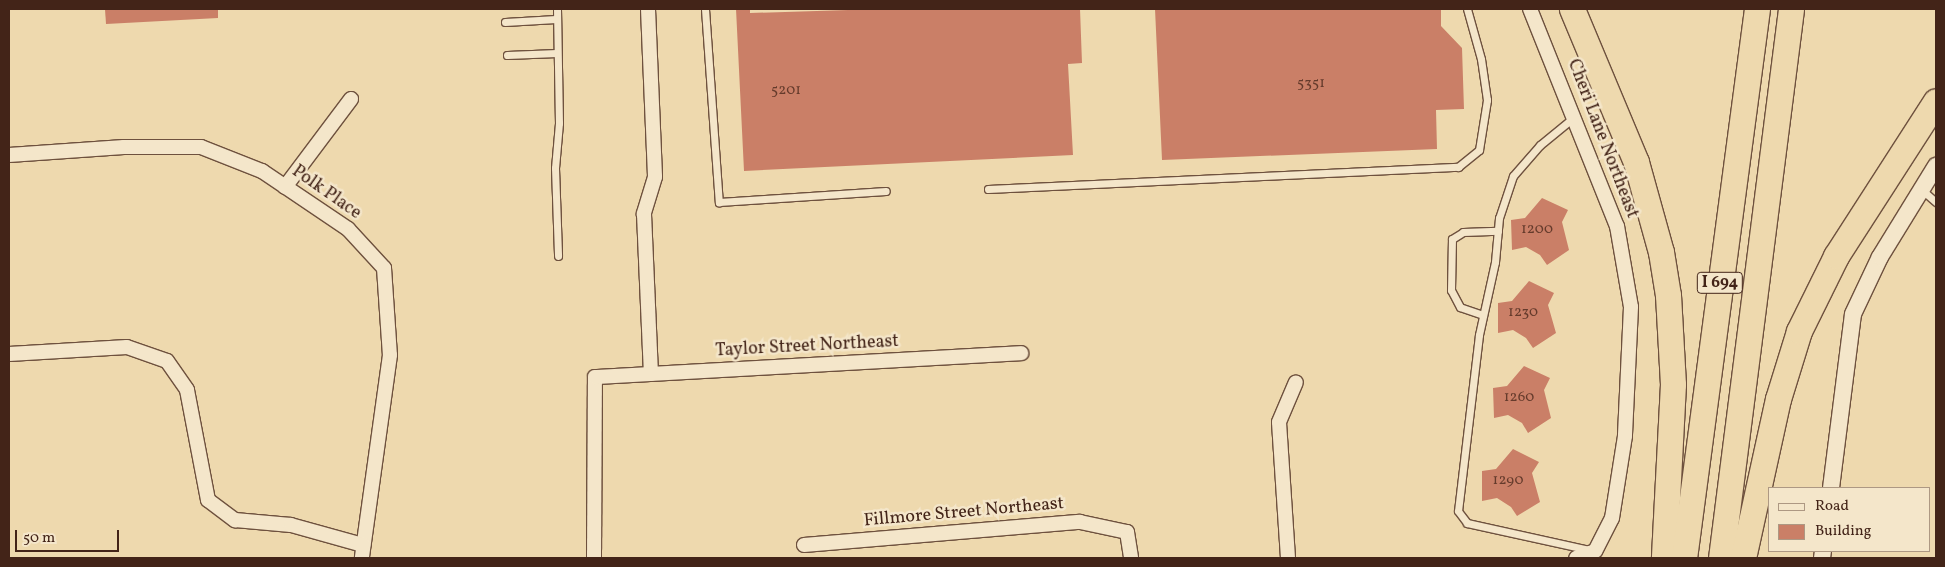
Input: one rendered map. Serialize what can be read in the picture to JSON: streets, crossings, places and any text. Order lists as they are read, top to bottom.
{
  "streets": {
    "highway": ["I 694"],
    "street": [
      "Cheri Lane Northeast",
      "Polk Place",
      "Taylor Street Northeast",
      "Fillmore Street Northeast"
    ]
  },
  "house_numbers": [
    "5351",
    "5201",
    "1200",
    "1230",
    "1260",
    "1290"
  ],
  "legend": ["Road", "Building"],
  "scale_bar": "50 m"
}
